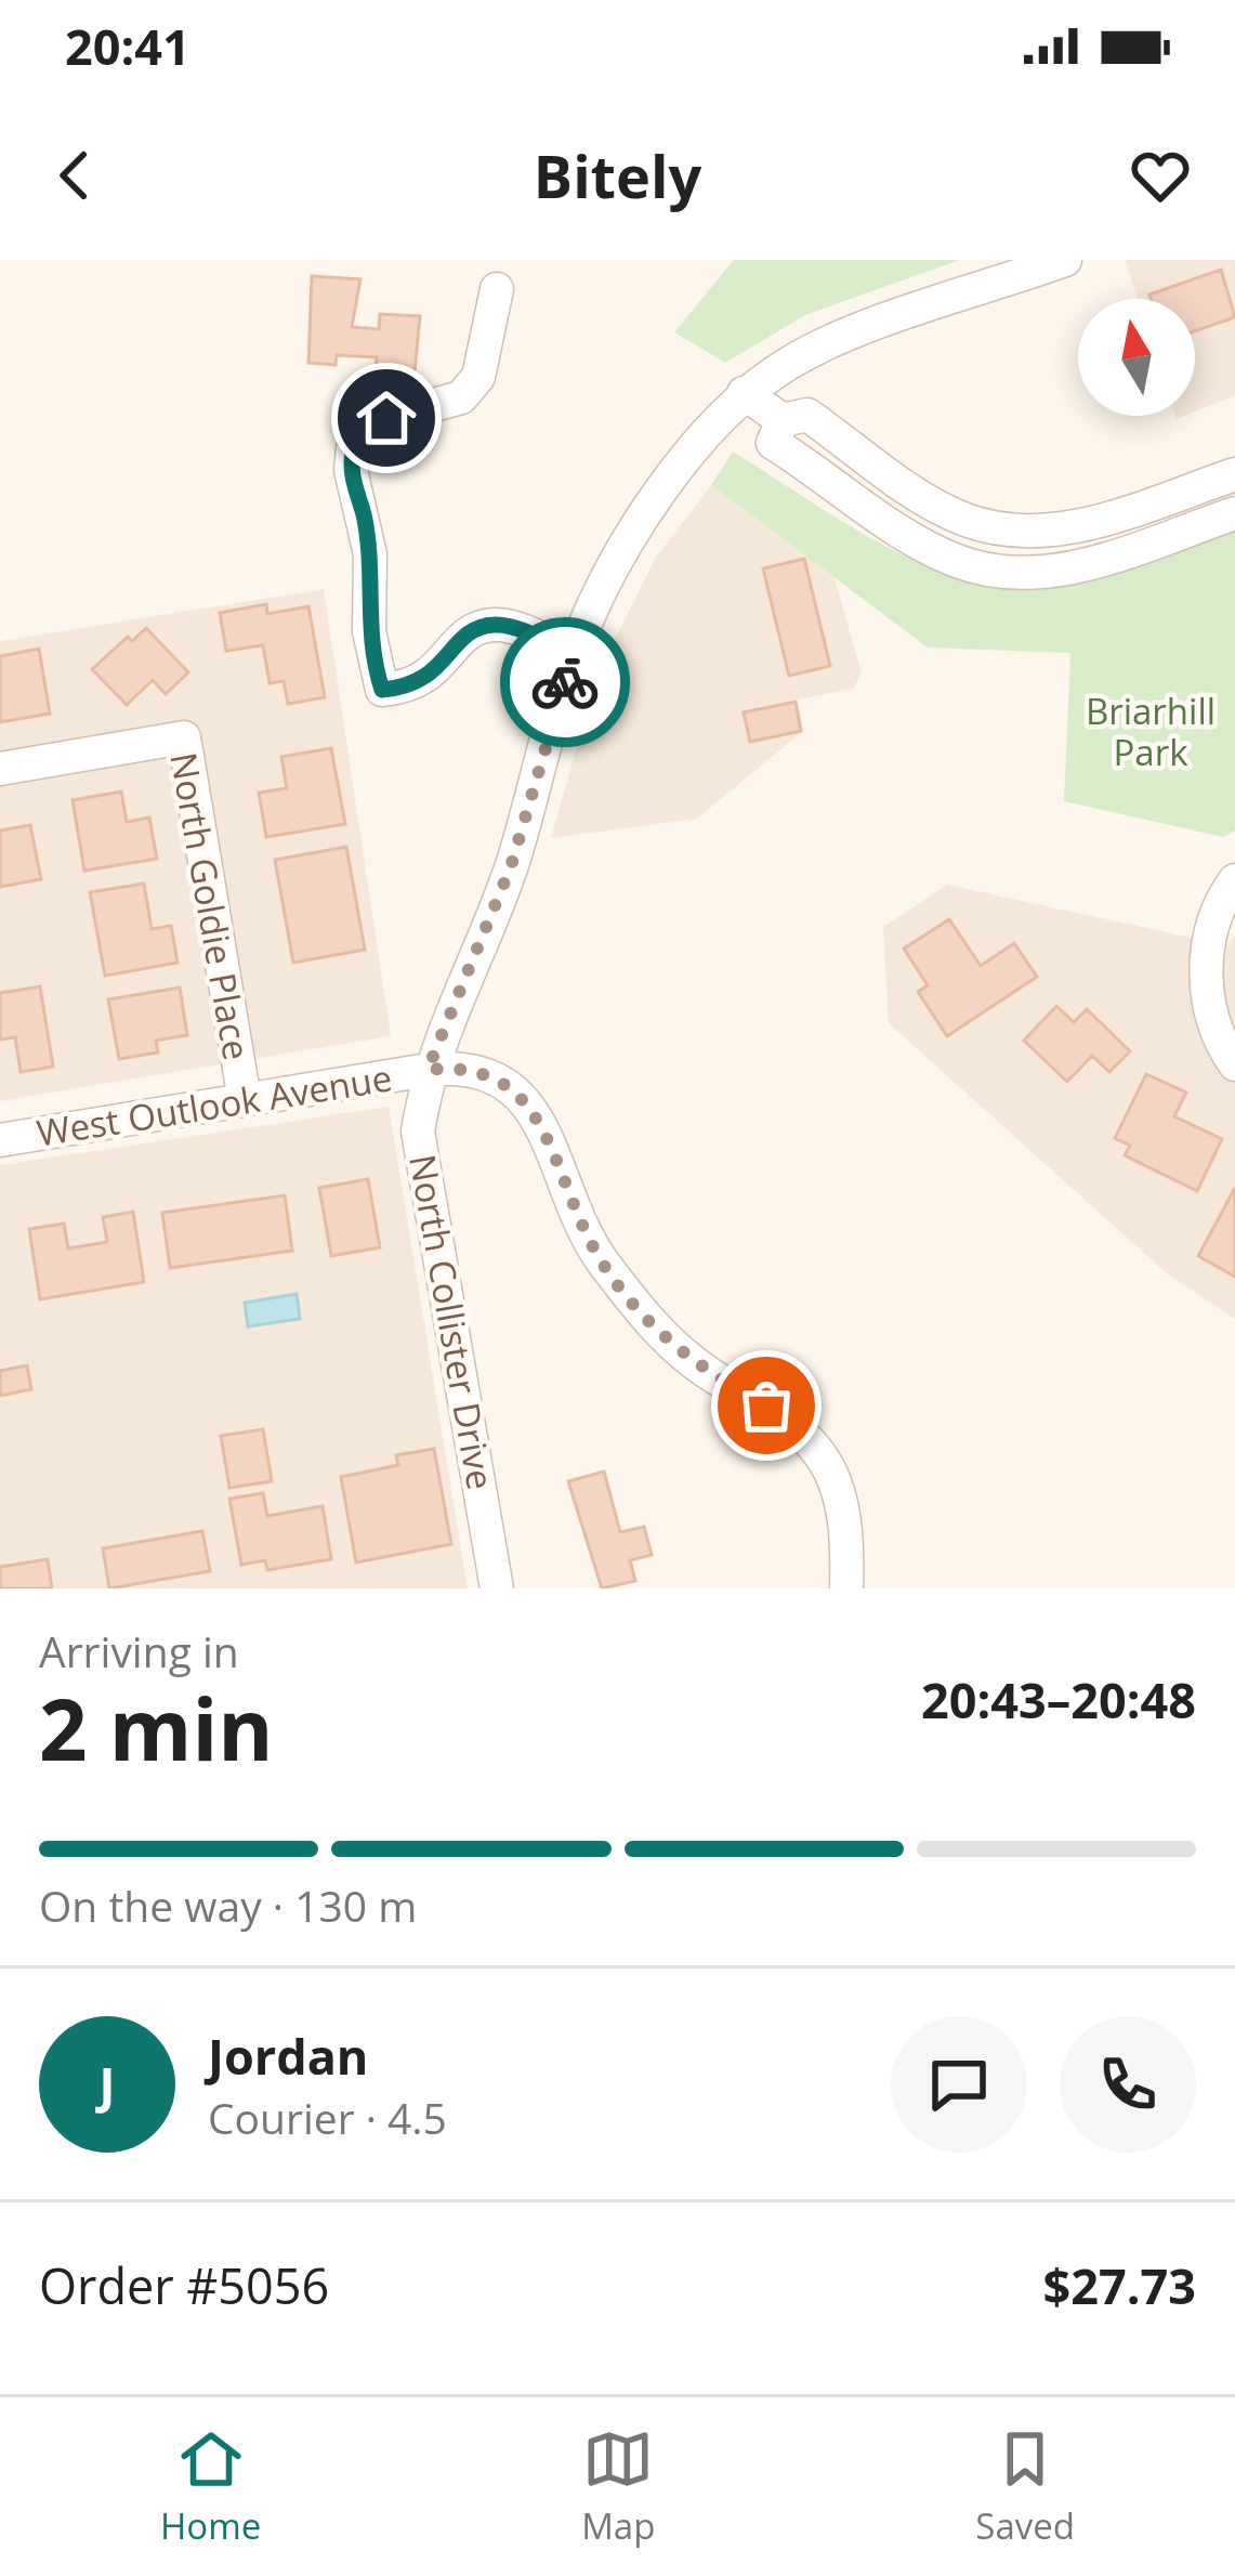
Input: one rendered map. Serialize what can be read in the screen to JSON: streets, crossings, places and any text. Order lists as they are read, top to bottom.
{
  "streets": {
    "street": ["North Goldie Place", "West Outlook Avenue", "North Collister Drive"]
  },
  "crossings": [
    ["North Goldie Place", "West Outlook Avenue"],
    ["West Outlook Avenue", "North Collister Drive"]
  ],
  "parks": ["Briarhill Park"],
  "north": "top",
  "page": {
    "status": "20:41",
    "header": "Bitely",
    "heading": ["2 min", "Arriving in", "20:43–20:48"],
    "panel": [
      "Jordan",
      "Courier · 4.5",
      "Order #5056",
      "$27.73"
    ],
    "bar": "On the way · 130 m",
    "round": "J",
    "tabs": ["Home", "Map", "Saved"]
  }
}
